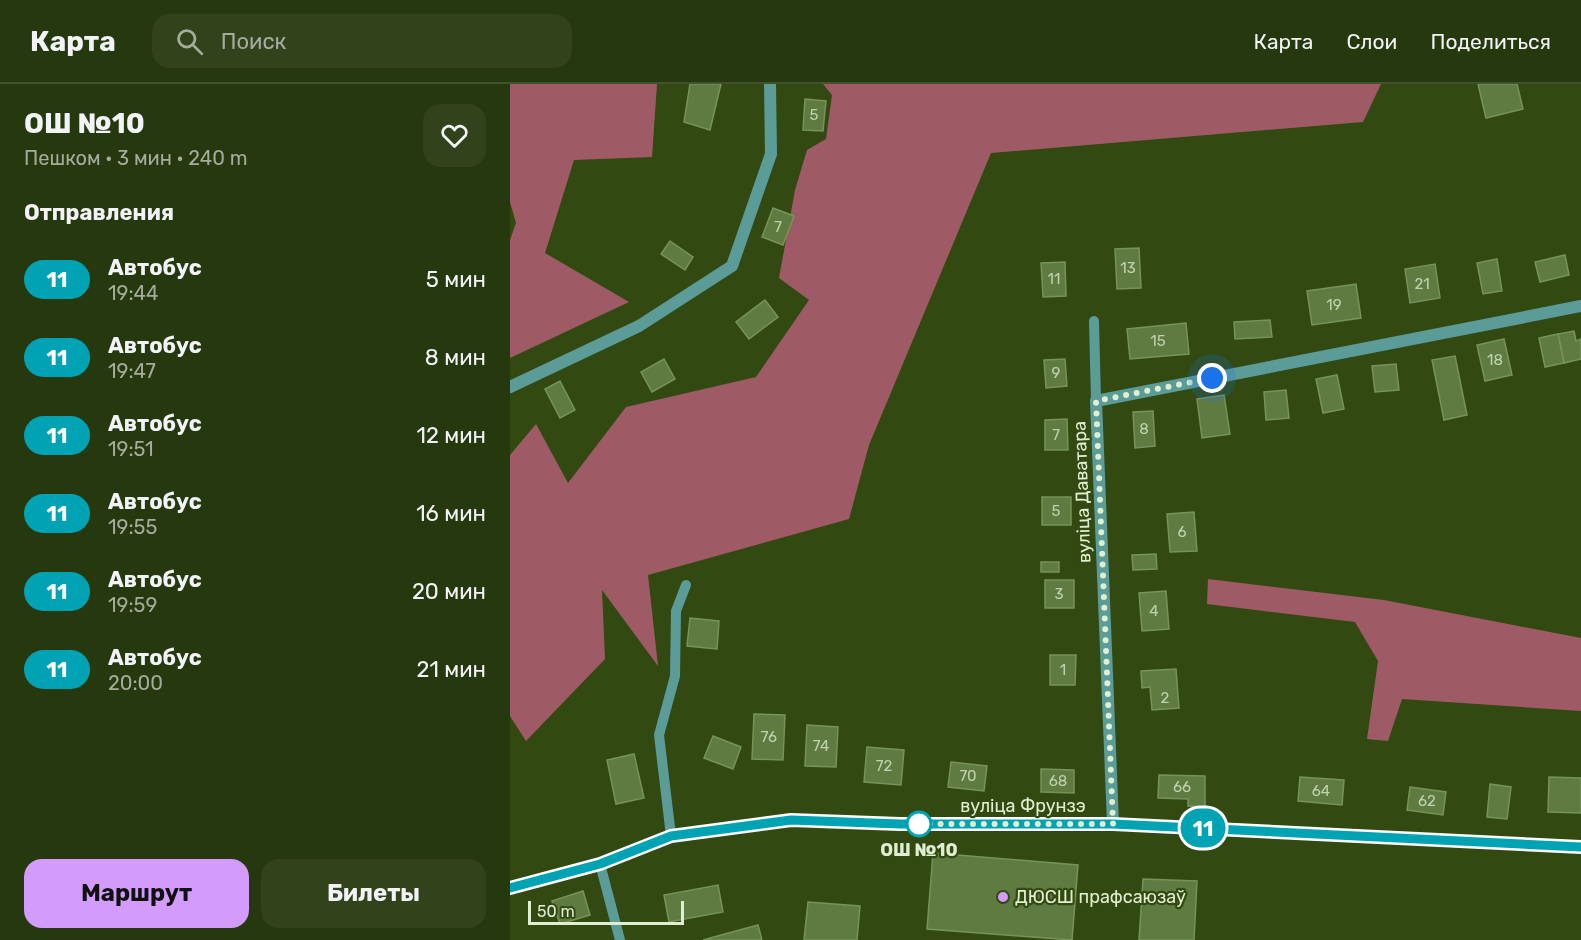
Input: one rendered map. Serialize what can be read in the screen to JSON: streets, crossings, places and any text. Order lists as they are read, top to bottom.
{
  "streets": {
    "street": ["вуліца Даватара", "вуліца Фрунзэ"]
  },
  "crossings": [
    ["вуліца Даватара", "вуліца Фрунзэ"]
  ],
  "places": ["ОШ №10", "ДЮСШ прафсаюзаў"],
  "lines": ["bus line 11"],
  "house_numbers": [
    "5",
    "7",
    "13",
    "11",
    "21",
    "19",
    "15",
    "18",
    "9",
    "8",
    "7",
    "5",
    "6",
    "3",
    "4",
    "1",
    "2",
    "76",
    "74",
    "72",
    "70",
    "68",
    "66",
    "64",
    "62"
  ],
  "scale_bar": "50 m",
  "page": {
    "header": "Карта",
    "search": "Поиск",
    "nav": ["Карта", "Слои", "Поделиться"],
    "heading": [
      ["ОШ №10", "Пешком · 3 мин · 240 m"],
      "Отправления"
    ],
    "on_map": "11",
    "list": [
      {
        "mark": "11",
        "name": "Автобус",
        "note": "19:44",
        "value": "5 мин"
      },
      {
        "mark": "11",
        "name": "Автобус",
        "note": "19:47",
        "value": "8 мин"
      },
      {
        "mark": "11",
        "name": "Автобус",
        "note": "19:51",
        "value": "12 мин"
      },
      {
        "mark": "11",
        "name": "Автобус",
        "note": "19:55",
        "value": "16 мин"
      },
      {
        "mark": "11",
        "name": "Автобус",
        "note": "19:59",
        "value": "20 мин"
      },
      {
        "mark": "11",
        "name": "Автобус",
        "note": "20:00",
        "value": "21 мин"
      }
    ],
    "buttons": ["Маршрут", "Билеты"],
    "scale": "50 m"
  }
}
